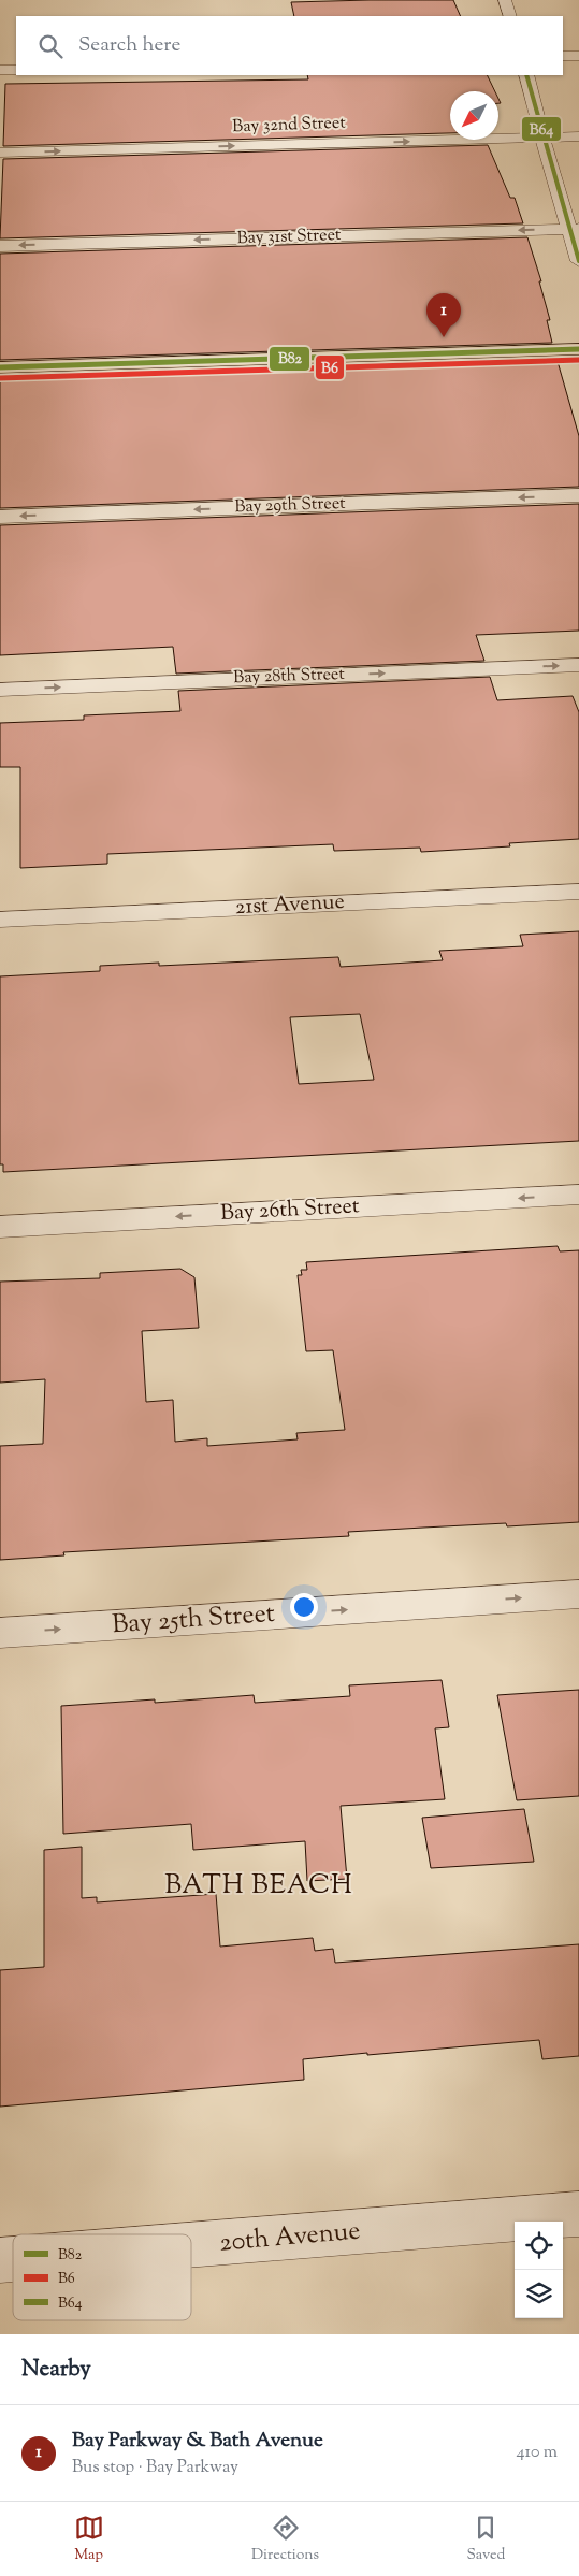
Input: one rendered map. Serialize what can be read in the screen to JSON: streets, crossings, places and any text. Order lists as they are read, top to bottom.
{
  "streets": {
    "street": [
      "Bay 32nd Street",
      "Bay 31st Street",
      "Bay 29th Street",
      "Bay 28th Street",
      "21st Avenue",
      "Bay 26th Street",
      "Bay 25th Street",
      "20th Avenue"
    ]
  },
  "one_way": [
    "Bay 32nd Street",
    "Bay 31st Street",
    "Bay 29th Street",
    "Bay 28th Street",
    "Bay 26th Street",
    "Bay 25th Street"
  ],
  "districts": ["BATH BEACH"],
  "lines": ["transit line B64", "transit line B82", "transit line B6"],
  "legend": ["B82", "B6", "B64"],
  "north": "bottom left",
  "page": {
    "search": "Search here",
    "pins": "1",
    "heading": "Nearby",
    "list": [
      {
        "mark": "1",
        "name": "Bay Parkway & Bath Avenue",
        "note": "Bus stop · Bay Parkway",
        "value": "410 m"
      }
    ],
    "nav": ["Map", "Directions", "Saved"]
  }
}
